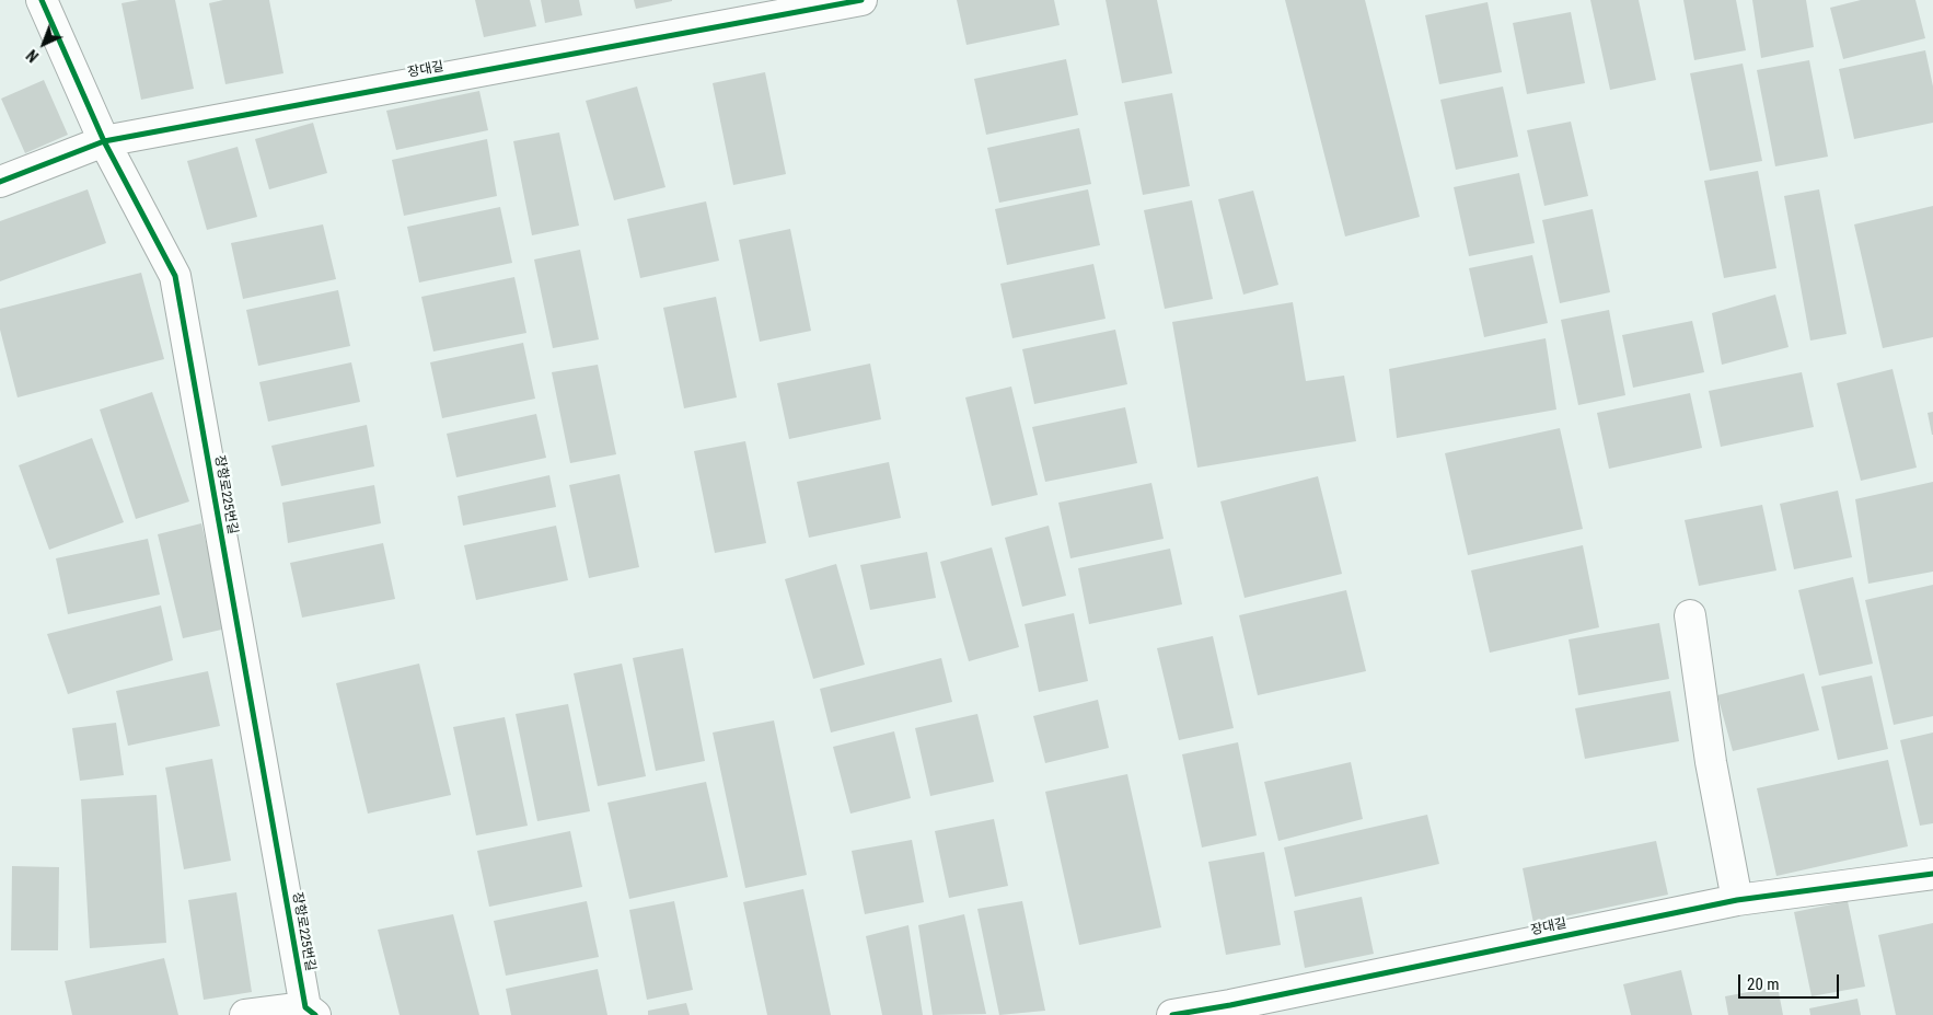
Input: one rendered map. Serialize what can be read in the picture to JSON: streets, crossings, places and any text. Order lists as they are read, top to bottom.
{
  "streets": {
    "street": ["장대길", "장항로225번길"]
  },
  "crossings": [
    ["장대길", "장항로225번길"]
  ],
  "scale_bar": "20 m",
  "north": "bottom left"
}
